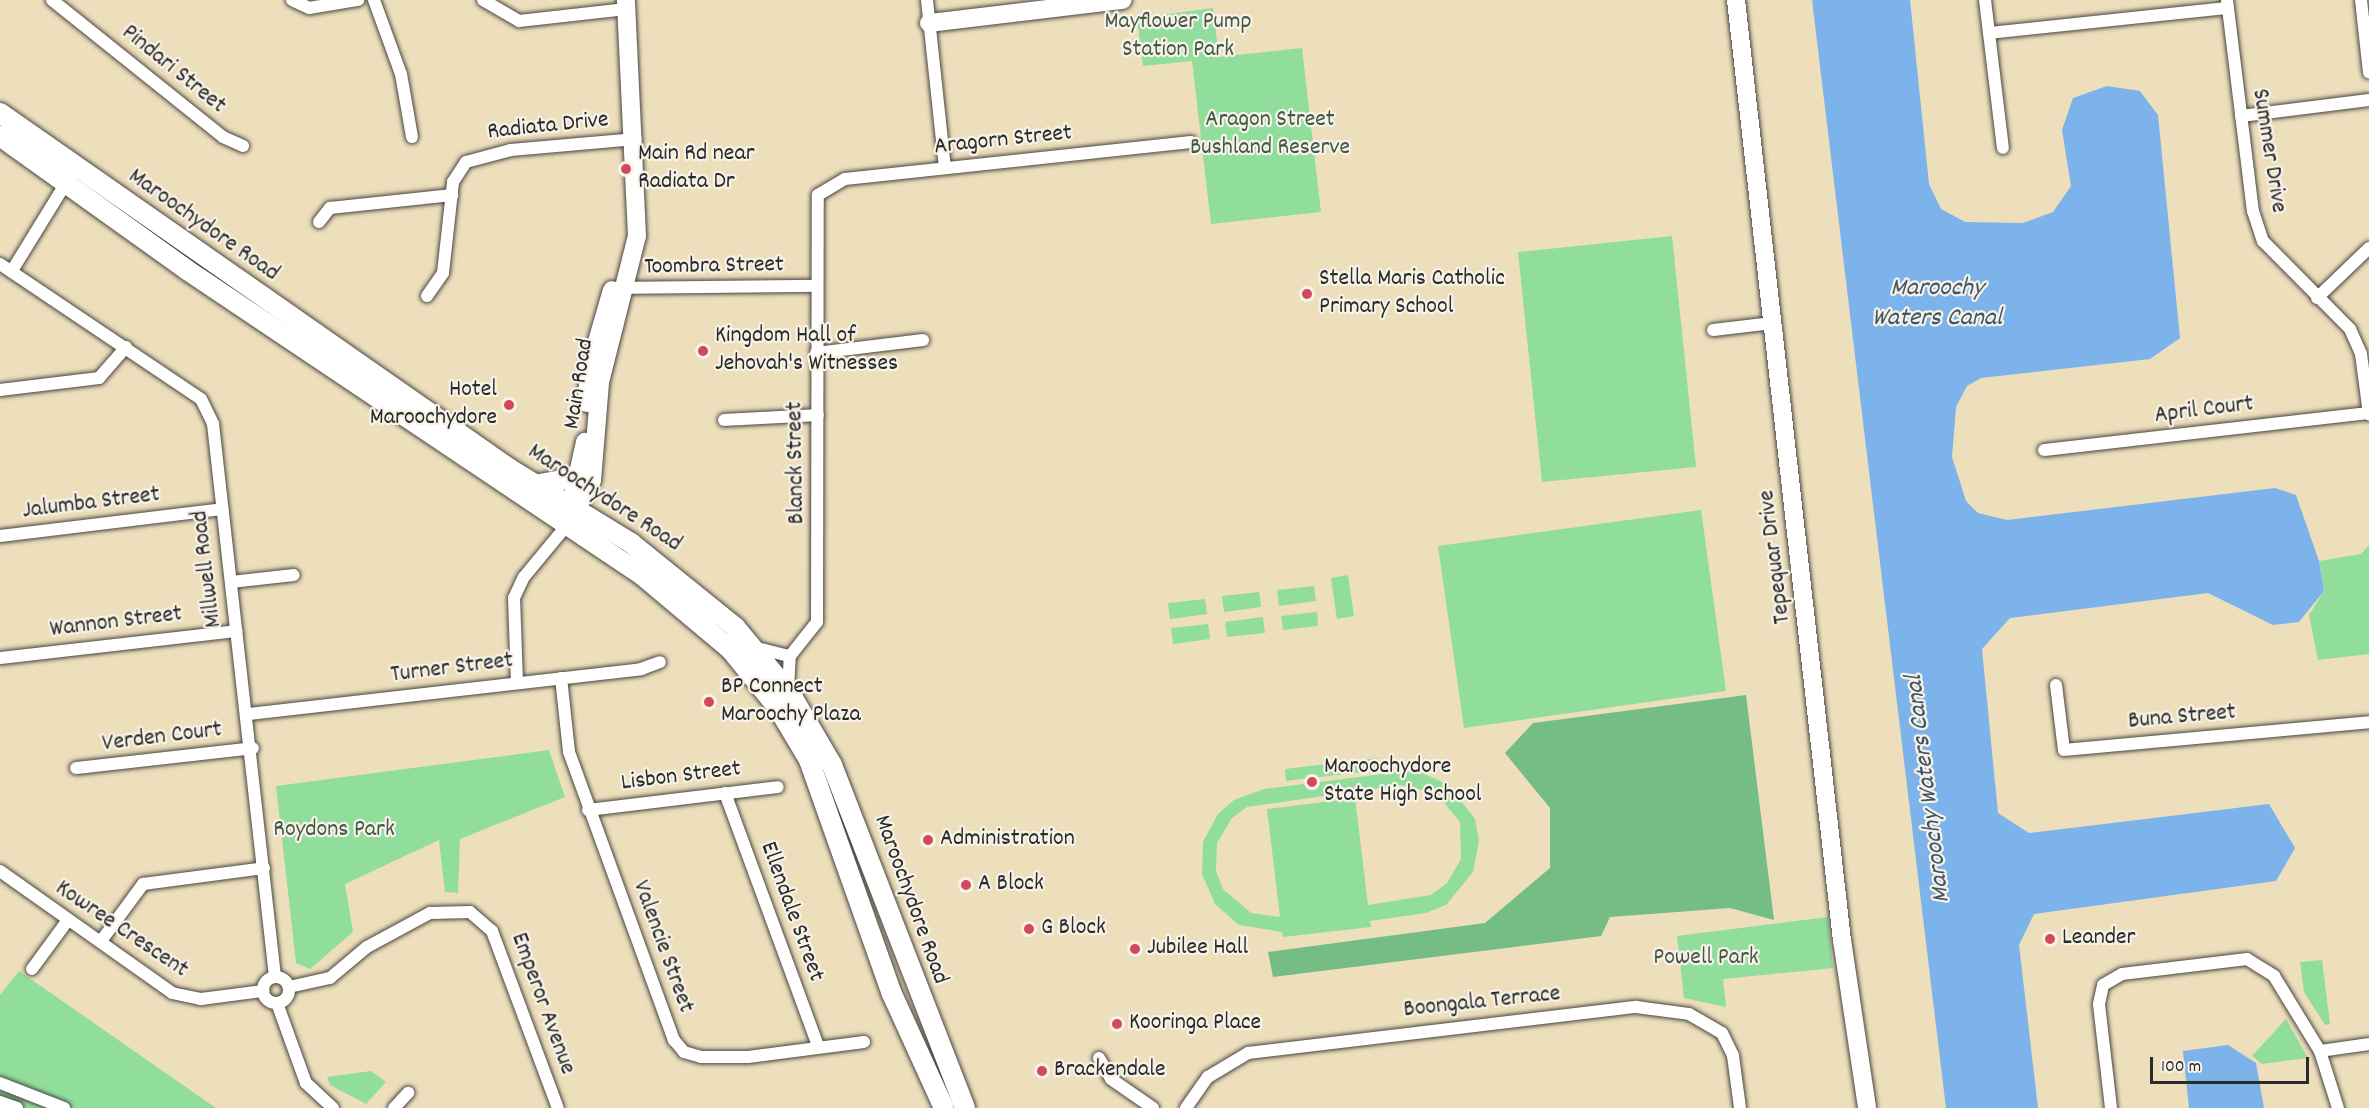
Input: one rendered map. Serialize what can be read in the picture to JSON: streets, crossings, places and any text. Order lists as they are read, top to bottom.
{
  "streets": {
    "main road": ["Maroochydore Road"],
    "street": [
      "Pindari Street",
      "Radiata Drive",
      "Aragorn Street",
      "Summer Drive",
      "Toombra Street",
      "Main Road",
      "April Court",
      "Blanck Street",
      "Jalumba Street",
      "Tepequar Drive",
      "Millwell Road",
      "Wannon Street",
      "Turner Street",
      "Buna Street",
      "Verden Court",
      "Lisbon Street",
      "Ellendale Street",
      "Kowree Crescent",
      "Valencie Street",
      "Boongala Terrace",
      "Emperor Avenue"
    ]
  },
  "crossings": [
    ["Radiata Drive", "Main Road"],
    ["Aragorn Street", "Blanck Street"],
    ["Summer Drive", "April Court"],
    ["Maroochydore Road", "Main Road"],
    ["Toombra Street", "Main Road"],
    ["Toombra Street", "Blanck Street"],
    ["Jalumba Street", "Millwell Road"],
    ["Millwell Road", "Wannon Street"],
    ["Millwell Road", "Turner Street"],
    ["Millwell Road", "Verden Court"],
    ["Turner Street", "Valencie Street"],
    ["Lisbon Street", "Ellendale Street"],
    ["Lisbon Street", "Valencie Street"],
    ["Ellendale Street", "Valencie Street"]
  ],
  "water": ["Maroochy Waters Canal"],
  "parks": [
    "Mayflower Pump Station Park",
    "Aragon Street Bushland Reserve",
    "Roydons Park",
    "Powell Park"
  ],
  "places": [
    "Main Rd near Radiata Dr",
    "Stella Maris Catholic Primary School",
    "Kingdom Hall of Jehovah's Witnesses",
    "Hotel Maroochydore",
    "BP Connect Maroochy Plaza",
    "Maroochydore State High School",
    "Administration",
    "A Block",
    "G Block",
    "Leander",
    "Jubilee Hall",
    "Kooringa Place",
    "Brackendale"
  ],
  "scale_bar": "100 m"
}
